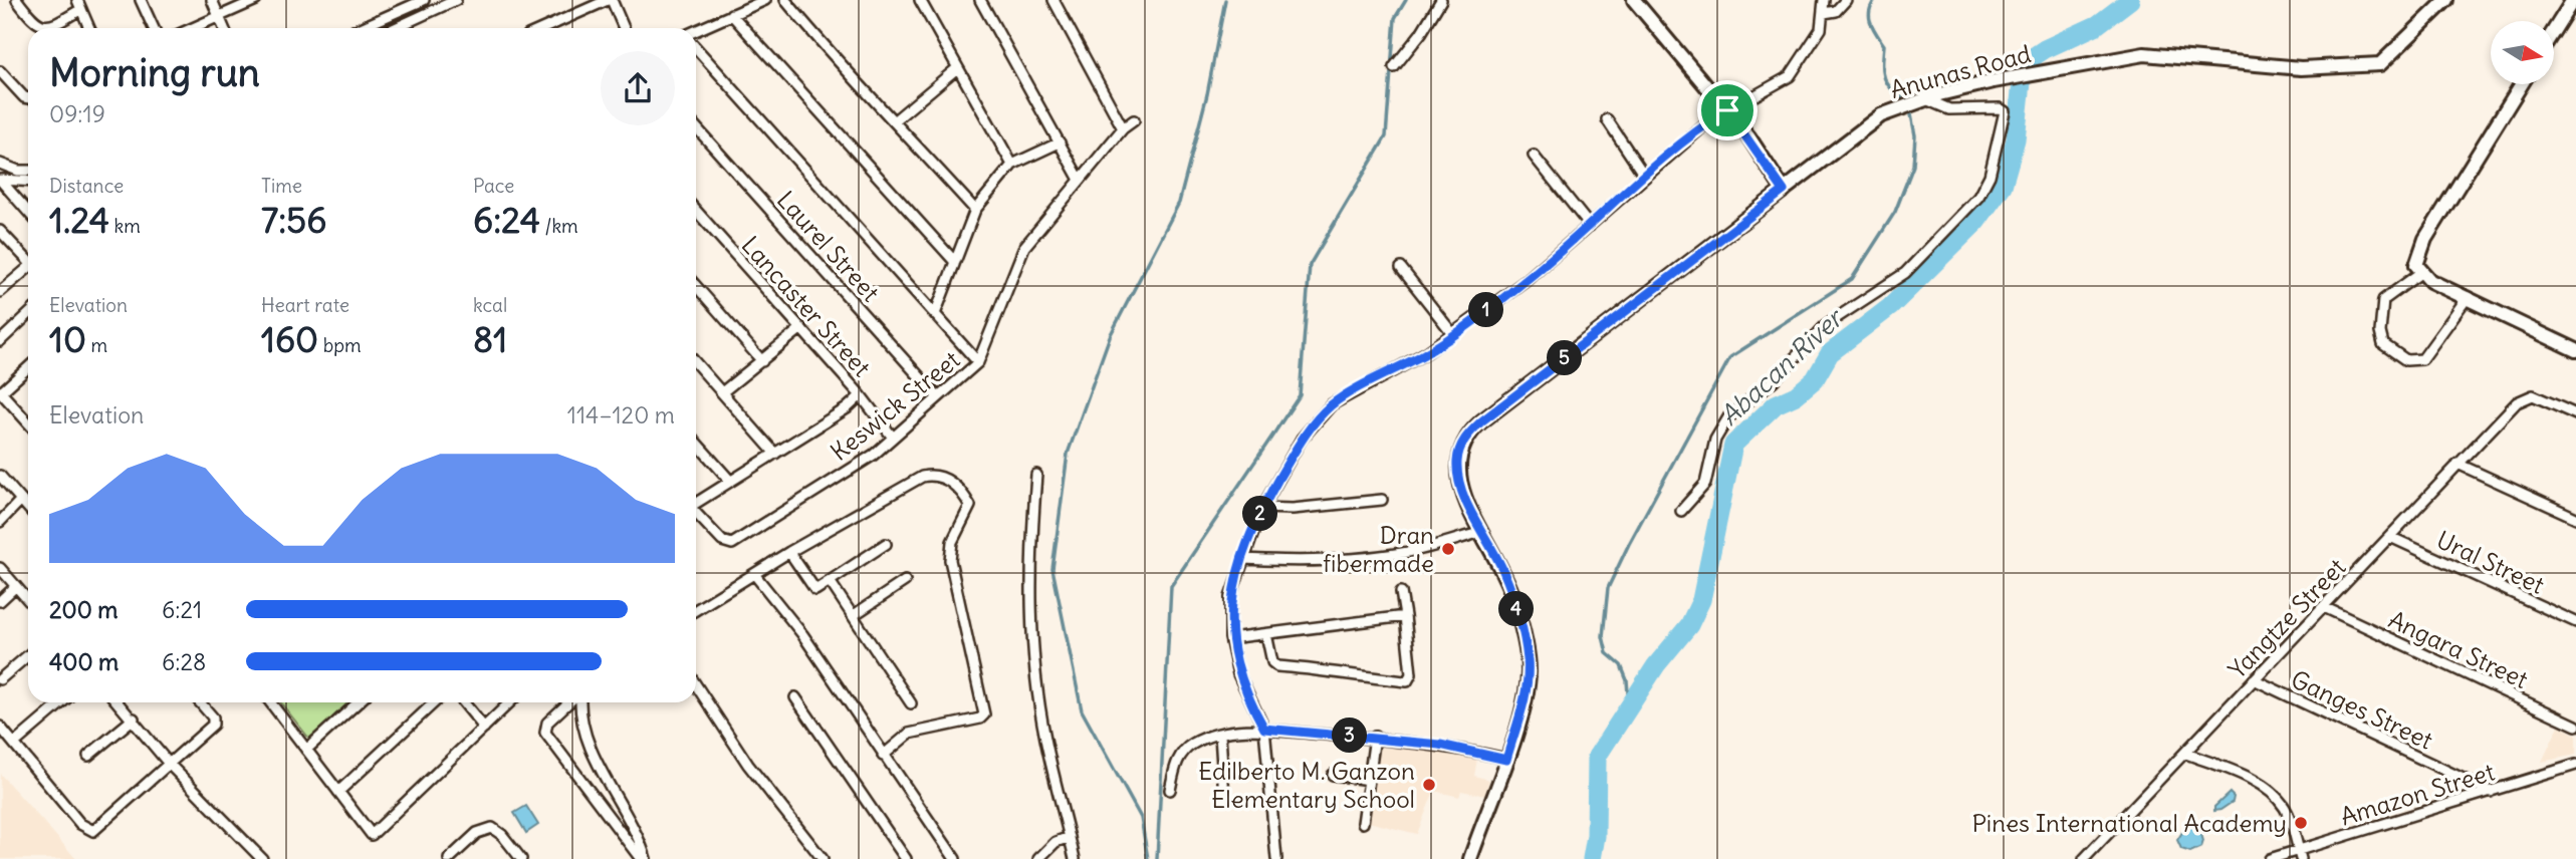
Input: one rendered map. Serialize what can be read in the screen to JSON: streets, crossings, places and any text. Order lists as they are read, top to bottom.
{
  "streets": {
    "street": [
      "Anunas Road",
      "Laurel Street",
      "Lancaster Street",
      "Keswick Street",
      "Ural Street",
      "Yangtze Street",
      "Angara Street",
      "Ganges Street",
      "Amazon Street"
    ]
  },
  "crossings": [
    ["Laurel Street", "Keswick Street"],
    ["Lancaster Street", "Keswick Street"],
    ["Ural Street", "Yangtze Street"],
    ["Yangtze Street", "Angara Street"],
    ["Yangtze Street", "Ganges Street"],
    ["Ganges Street", "Amazon Street"]
  ],
  "water": ["Abacan River"],
  "places": ["Dran fibermade", "Edilberto M. Ganzon Elementary School", "Pines International Academy"],
  "north": "right",
  "page": {
    "heading": ["Morning run", "09:19"],
    "stats": [
      ["Distance", "1.24 km"],
      ["Time", "7:56"],
      ["Pace", "6:24 /km"],
      ["Elevation", "10 m"],
      ["Heart rate", "160 bpm"],
      ["kcal", "81"]
    ],
    "pins": [
      "1",
      "5",
      "2",
      "4",
      "3"
    ],
    "chart": ["Elevation", "114–120 m"],
    "list": [
      {
        "name": "200 m",
        "note": "6:21"
      },
      {
        "name": "400 m",
        "note": "6:28"
      }
    ]
  }
}
